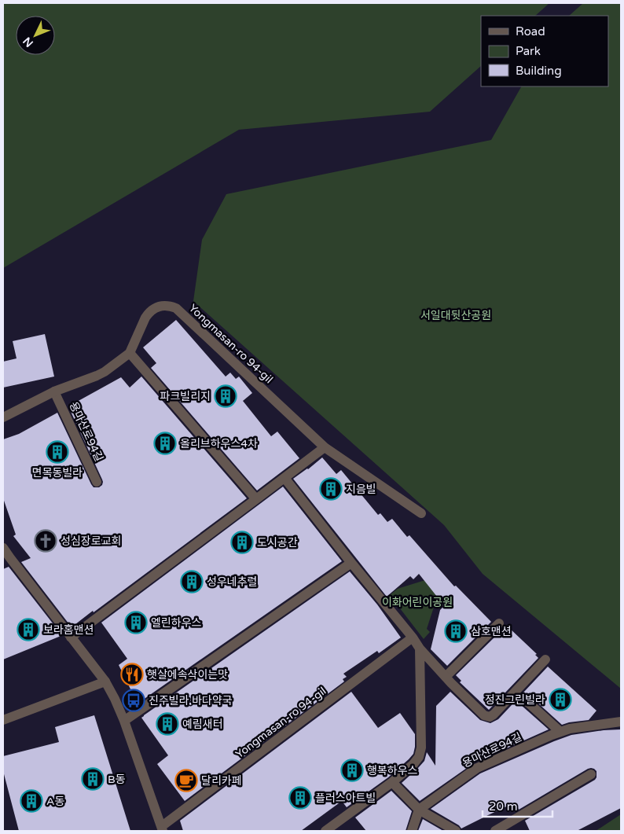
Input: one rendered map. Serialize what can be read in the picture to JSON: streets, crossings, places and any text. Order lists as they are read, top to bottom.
{
  "streets": {
    "street": ["Yongmasan-ro 94-gil", "용마산로94길"]
  },
  "parks": ["서일대뒷산공원", "이화어린이공원"],
  "places": {
    "building": [
      "파크빌리지",
      "올리브하우스4차",
      "면목동빌라",
      "지음빌",
      "도시공간",
      "성우네추럴",
      "엘린하우스",
      "보라홈맨션",
      "삼호맨션",
      "정진그린빌라",
      "예림새터",
      "행복하우스",
      "B동",
      "플러스아트빌",
      "A동"
    ],
    "church": ["성심장로교회"],
    "restaurant": ["햇살에속삭이는맛"],
    "bus stop": ["진주빌라.바다약국"],
    "cafe": ["달리카페"]
  },
  "legend": ["Road", "Park", "Building"],
  "scale_bar": "20 m",
  "north": "bottom left"
}
